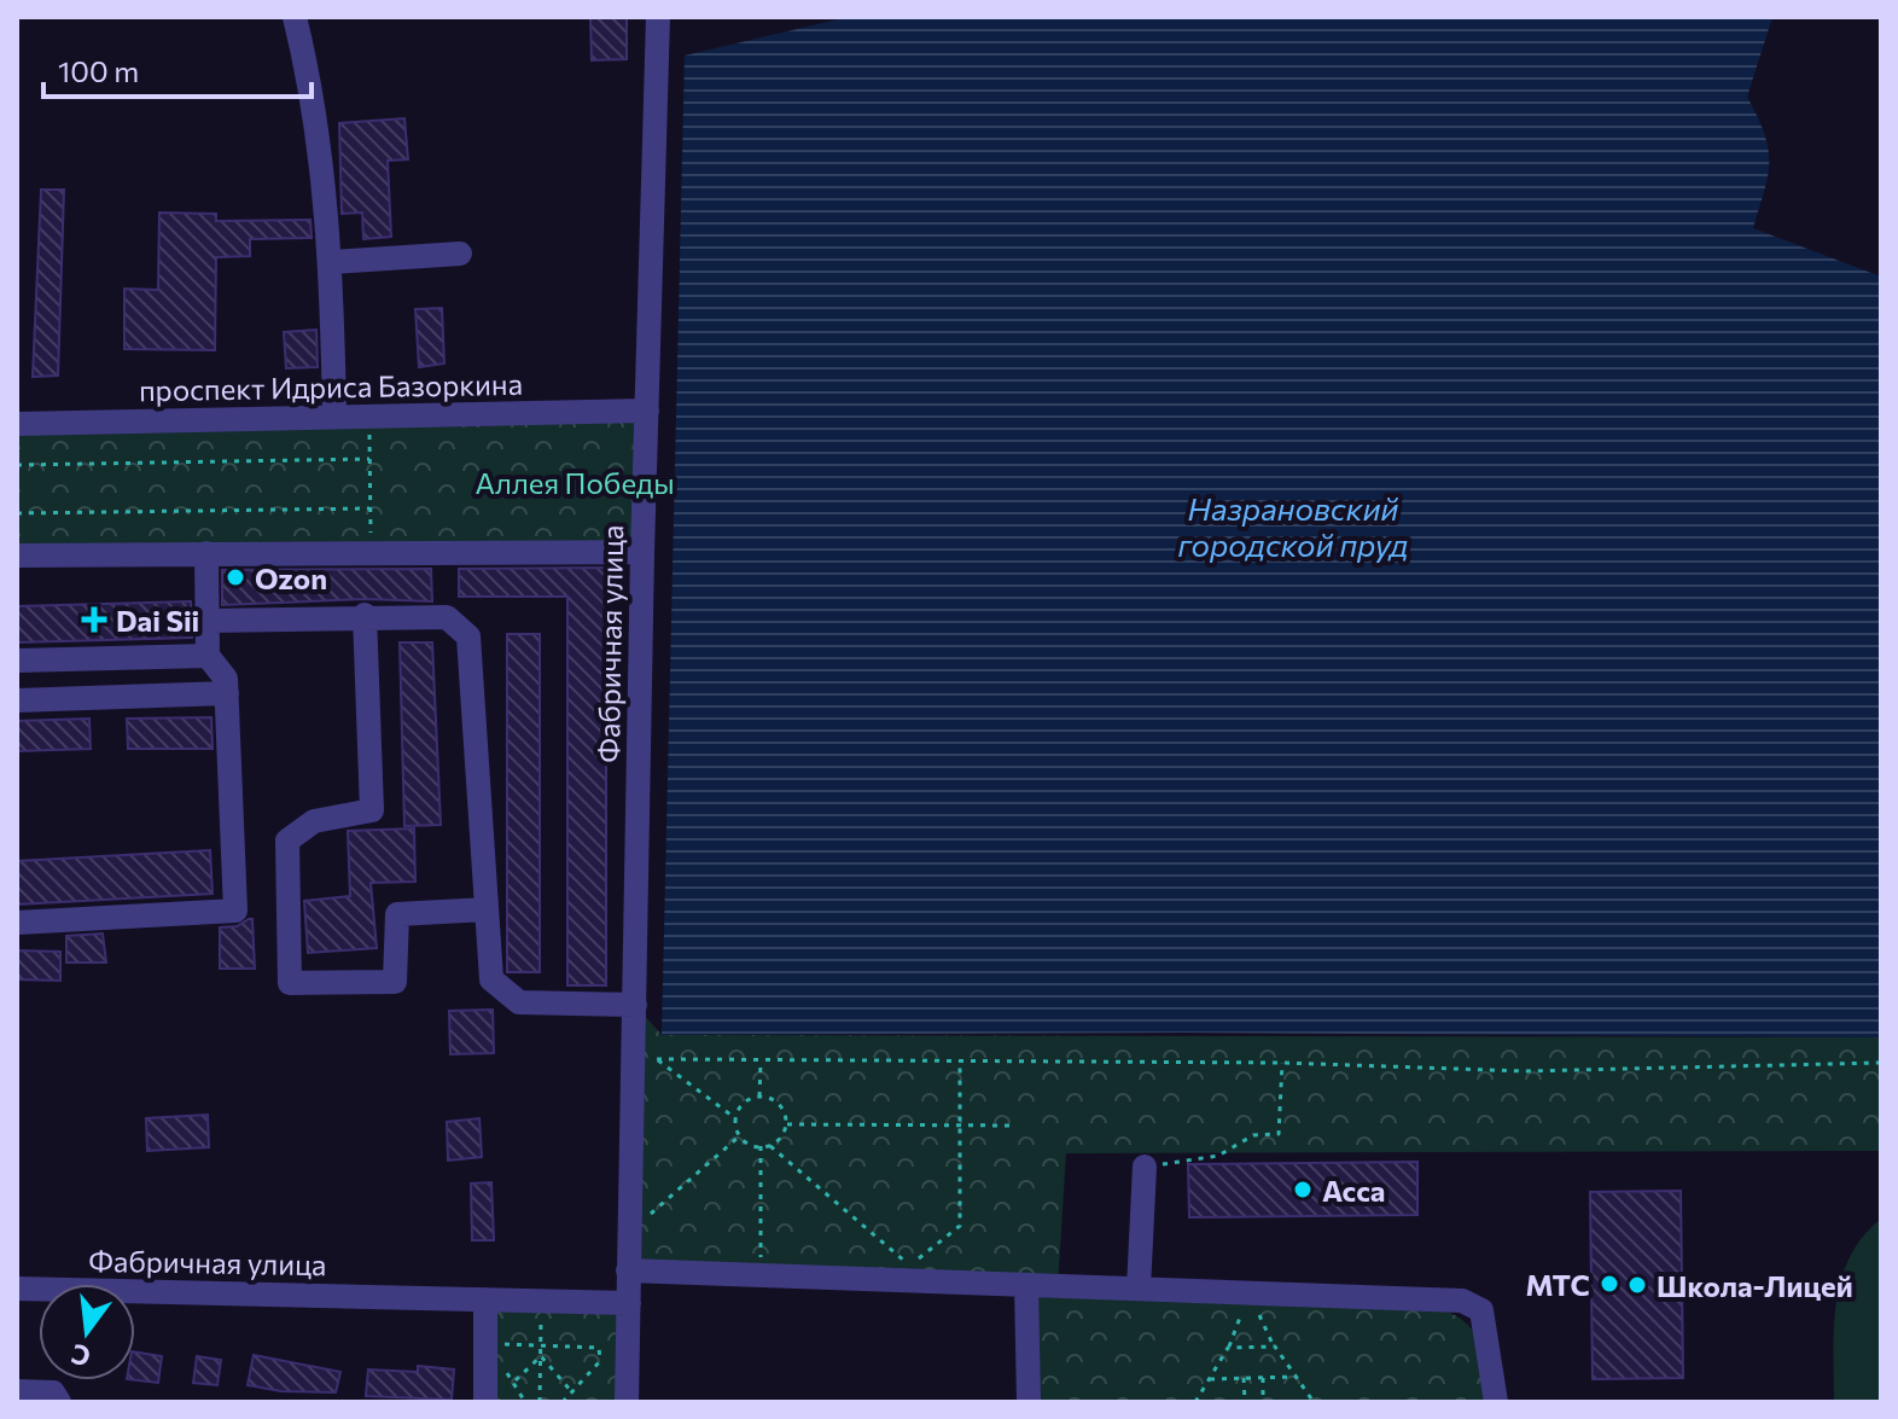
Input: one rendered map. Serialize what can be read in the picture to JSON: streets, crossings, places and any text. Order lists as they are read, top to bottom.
{
  "streets": {
    "street": ["проспект Идриса Базоркина", "Фабричная улица"]
  },
  "crossings": [
    ["проспект Идриса Базоркина", "Фабричная улица"]
  ],
  "water": ["Назрановский городской пруд"],
  "parks": ["Аллея Победы"],
  "places": {
    "other": [
      "Ozon",
      "Асса",
      "МТС",
      "Школа-Лицей"
    ],
    "health": ["Dai Sii"]
  },
  "scale_bar": "100 m",
  "north": "bottom"
}
